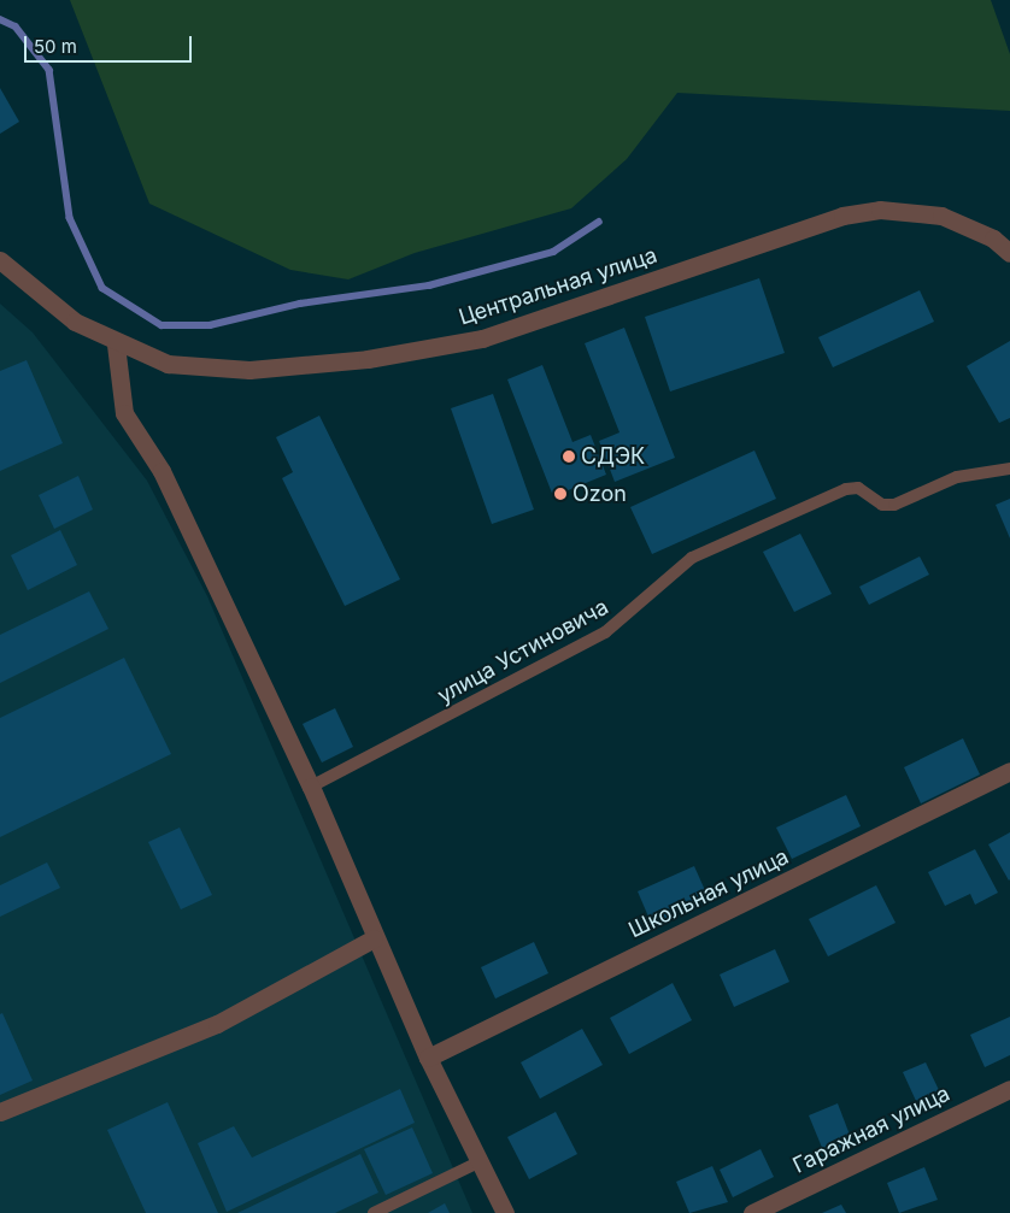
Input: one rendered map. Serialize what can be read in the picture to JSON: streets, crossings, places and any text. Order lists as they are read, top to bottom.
{
  "streets": {
    "street": ["Центральная улица", "Школьная улица", "Гаражная улица"],
    "lane": ["улица Устиновича"]
  },
  "places": ["СДЭК", "Ozon"],
  "scale_bar": "50 m"
}
